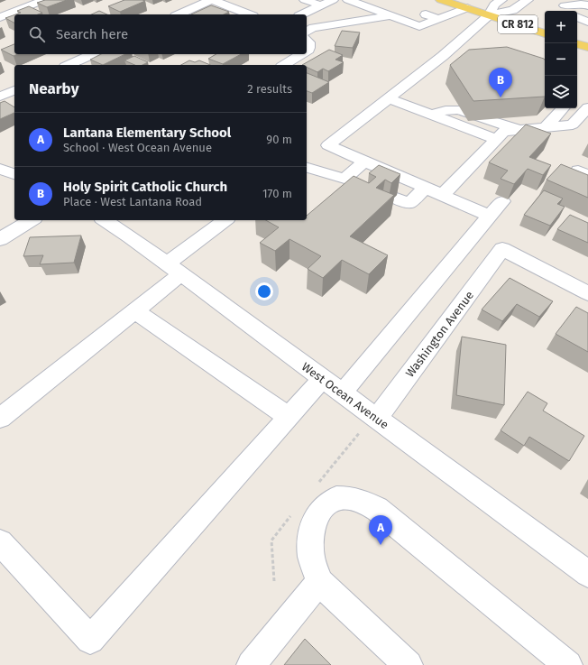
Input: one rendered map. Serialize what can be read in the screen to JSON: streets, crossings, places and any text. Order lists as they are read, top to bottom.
{
  "streets": {
    "main road": ["CR 812"],
    "street": ["Washington Avenue", "West Ocean Avenue"]
  },
  "crossings": [
    ["Washington Avenue", "West Ocean Avenue"]
  ],
  "page": {
    "map_buttons": ["+", "−"],
    "search": "Search here",
    "heading": ["Nearby", "2 results"],
    "pins": ["B", "A"],
    "list": [
      {
        "mark": "A",
        "name": "Lantana Elementary School",
        "note": "School · West Ocean Avenue",
        "value": "90 m"
      },
      {
        "mark": "B",
        "name": "Holy Spirit Catholic Church",
        "note": "Place · West Lantana Road",
        "value": "170 m"
      }
    ]
  }
}
